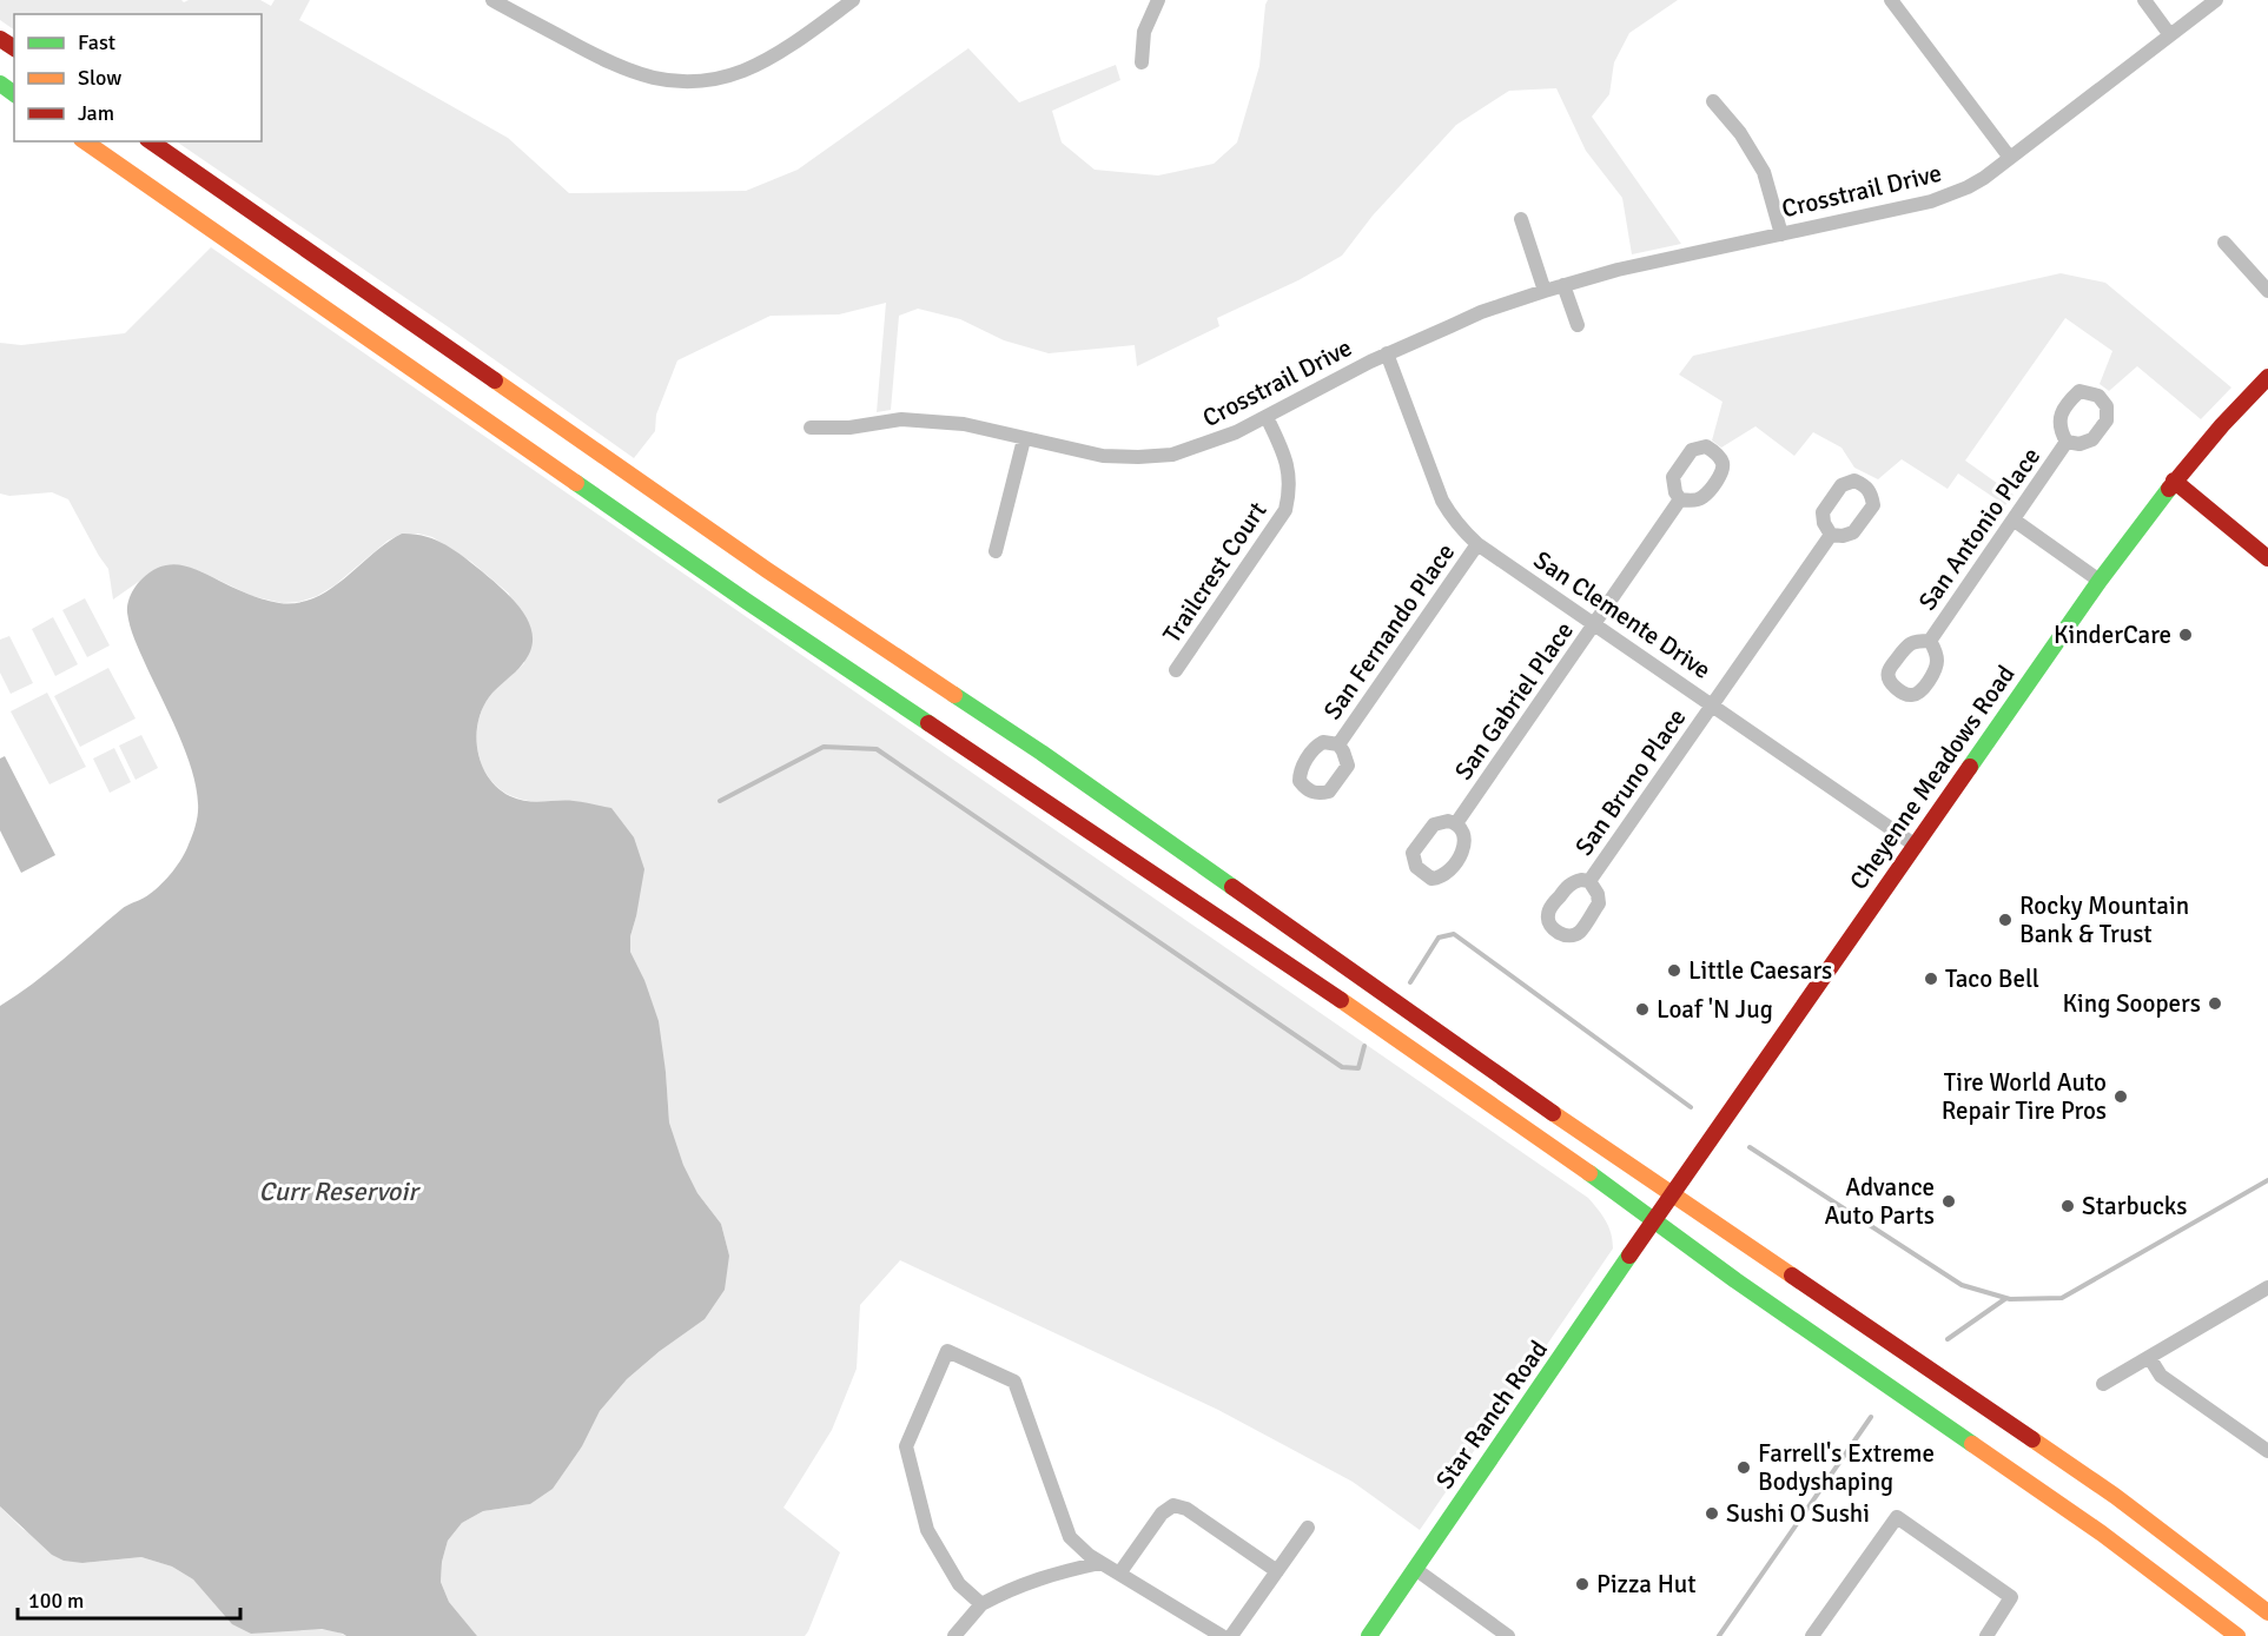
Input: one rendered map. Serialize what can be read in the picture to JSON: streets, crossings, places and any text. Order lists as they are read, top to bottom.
{
  "streets": {
    "main road": ["Cheyenne Meadows Road", "Star Ranch Road"],
    "street": [
      "Crosstrail Drive",
      "San Antonio Place",
      "Trailcrest Court",
      "San Clemente Drive",
      "San Fernando Place",
      "San Gabriel Place",
      "San Bruno Place"
    ]
  },
  "crossings": [
    ["Crosstrail Drive", "Trailcrest Court"],
    ["Crosstrail Drive", "San Clemente Drive"],
    ["San Clemente Drive", "San Fernando Place"],
    ["San Clemente Drive", "San Gabriel Place"],
    ["San Clemente Drive", "Cheyenne Meadows Road"],
    ["San Clemente Drive", "San Bruno Place"],
    ["Cheyenne Meadows Road", "Star Ranch Road"]
  ],
  "water": ["Curr Reservoir"],
  "places": [
    "KinderCare",
    "Rocky Mountain Bank & Trust",
    "Little Caesars",
    "Taco Bell",
    "King Soopers",
    "Loaf 'N Jug",
    "Tire World Auto Repair Tire Pros",
    "Advance Auto Parts",
    "Starbucks",
    "Farrell's Extreme Bodyshaping",
    "Sushi O Sushi",
    "Pizza Hut"
  ],
  "legend": ["Fast", "Slow", "Jam"],
  "scale_bar": "100 m"
}
